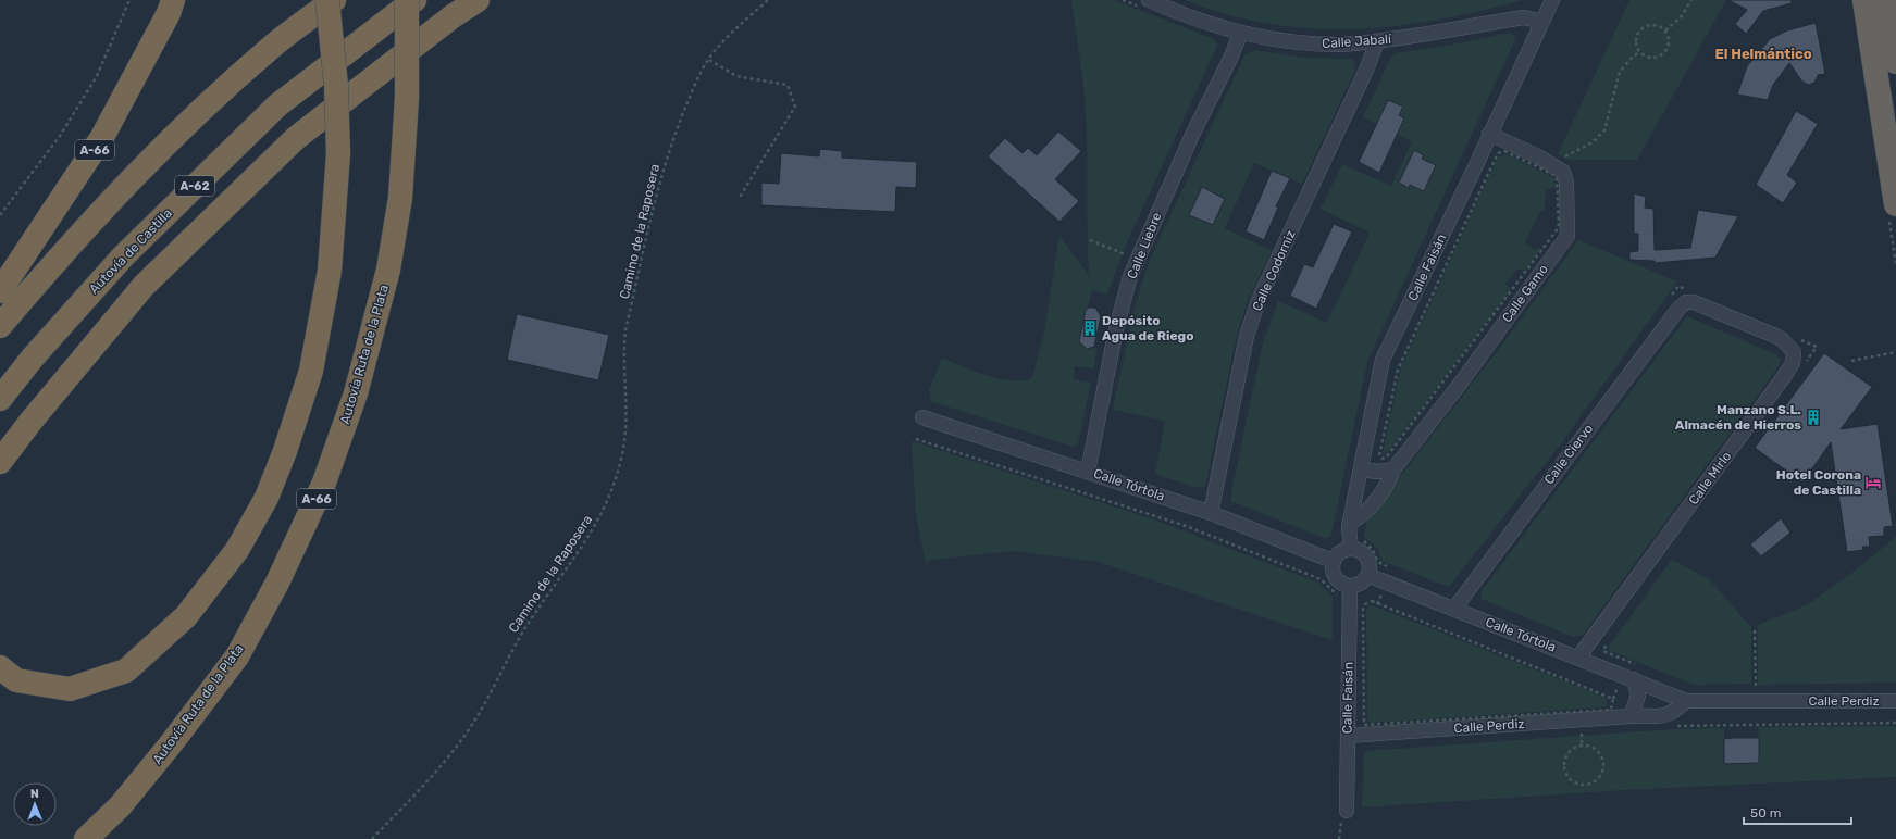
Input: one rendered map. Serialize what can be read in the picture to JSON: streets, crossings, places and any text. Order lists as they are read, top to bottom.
{
  "streets": {
    "highway": [
      "A-66",
      "A-62",
      "Autovía de Castilla",
      "Autovía Ruta de la Plata"
    ],
    "street": [
      "Calle Jabalí",
      "Calle Liebre",
      "Calle Faisán",
      "Calle Codorniz",
      "Calle Gamo",
      "Calle Ciervo",
      "Calle Mirlo",
      "Calle Tórtola",
      "Calle Perdiz"
    ],
    "path": ["Camino de la Raposera"]
  },
  "crossings": [
    ["Calle Jabalí", "Calle Liebre"],
    ["Calle Jabalí", "Calle Faisán"],
    ["Calle Jabalí", "Calle Codorniz"],
    ["Calle Liebre", "Calle Tórtola"],
    ["Calle Faisán", "Calle Gamo"],
    ["Calle Faisán", "Calle Tórtola"],
    ["Calle Faisán", "Calle Perdiz"],
    ["Calle Codorniz", "Calle Tórtola"],
    ["Calle Ciervo", "Calle Mirlo"],
    ["Calle Ciervo", "Calle Tórtola"],
    ["Calle Mirlo", "Calle Tórtola"],
    ["Calle Tórtola", "Calle Perdiz"]
  ],
  "districts": ["El Helmántico"],
  "places": {
    "building": ["Depósito Agua de Riego", "Manzano S.L. Almacén de Hierros"],
    "hotel": ["Hotel Corona de Castilla"]
  },
  "scale_bar": "50 m",
  "north": "top"
}
